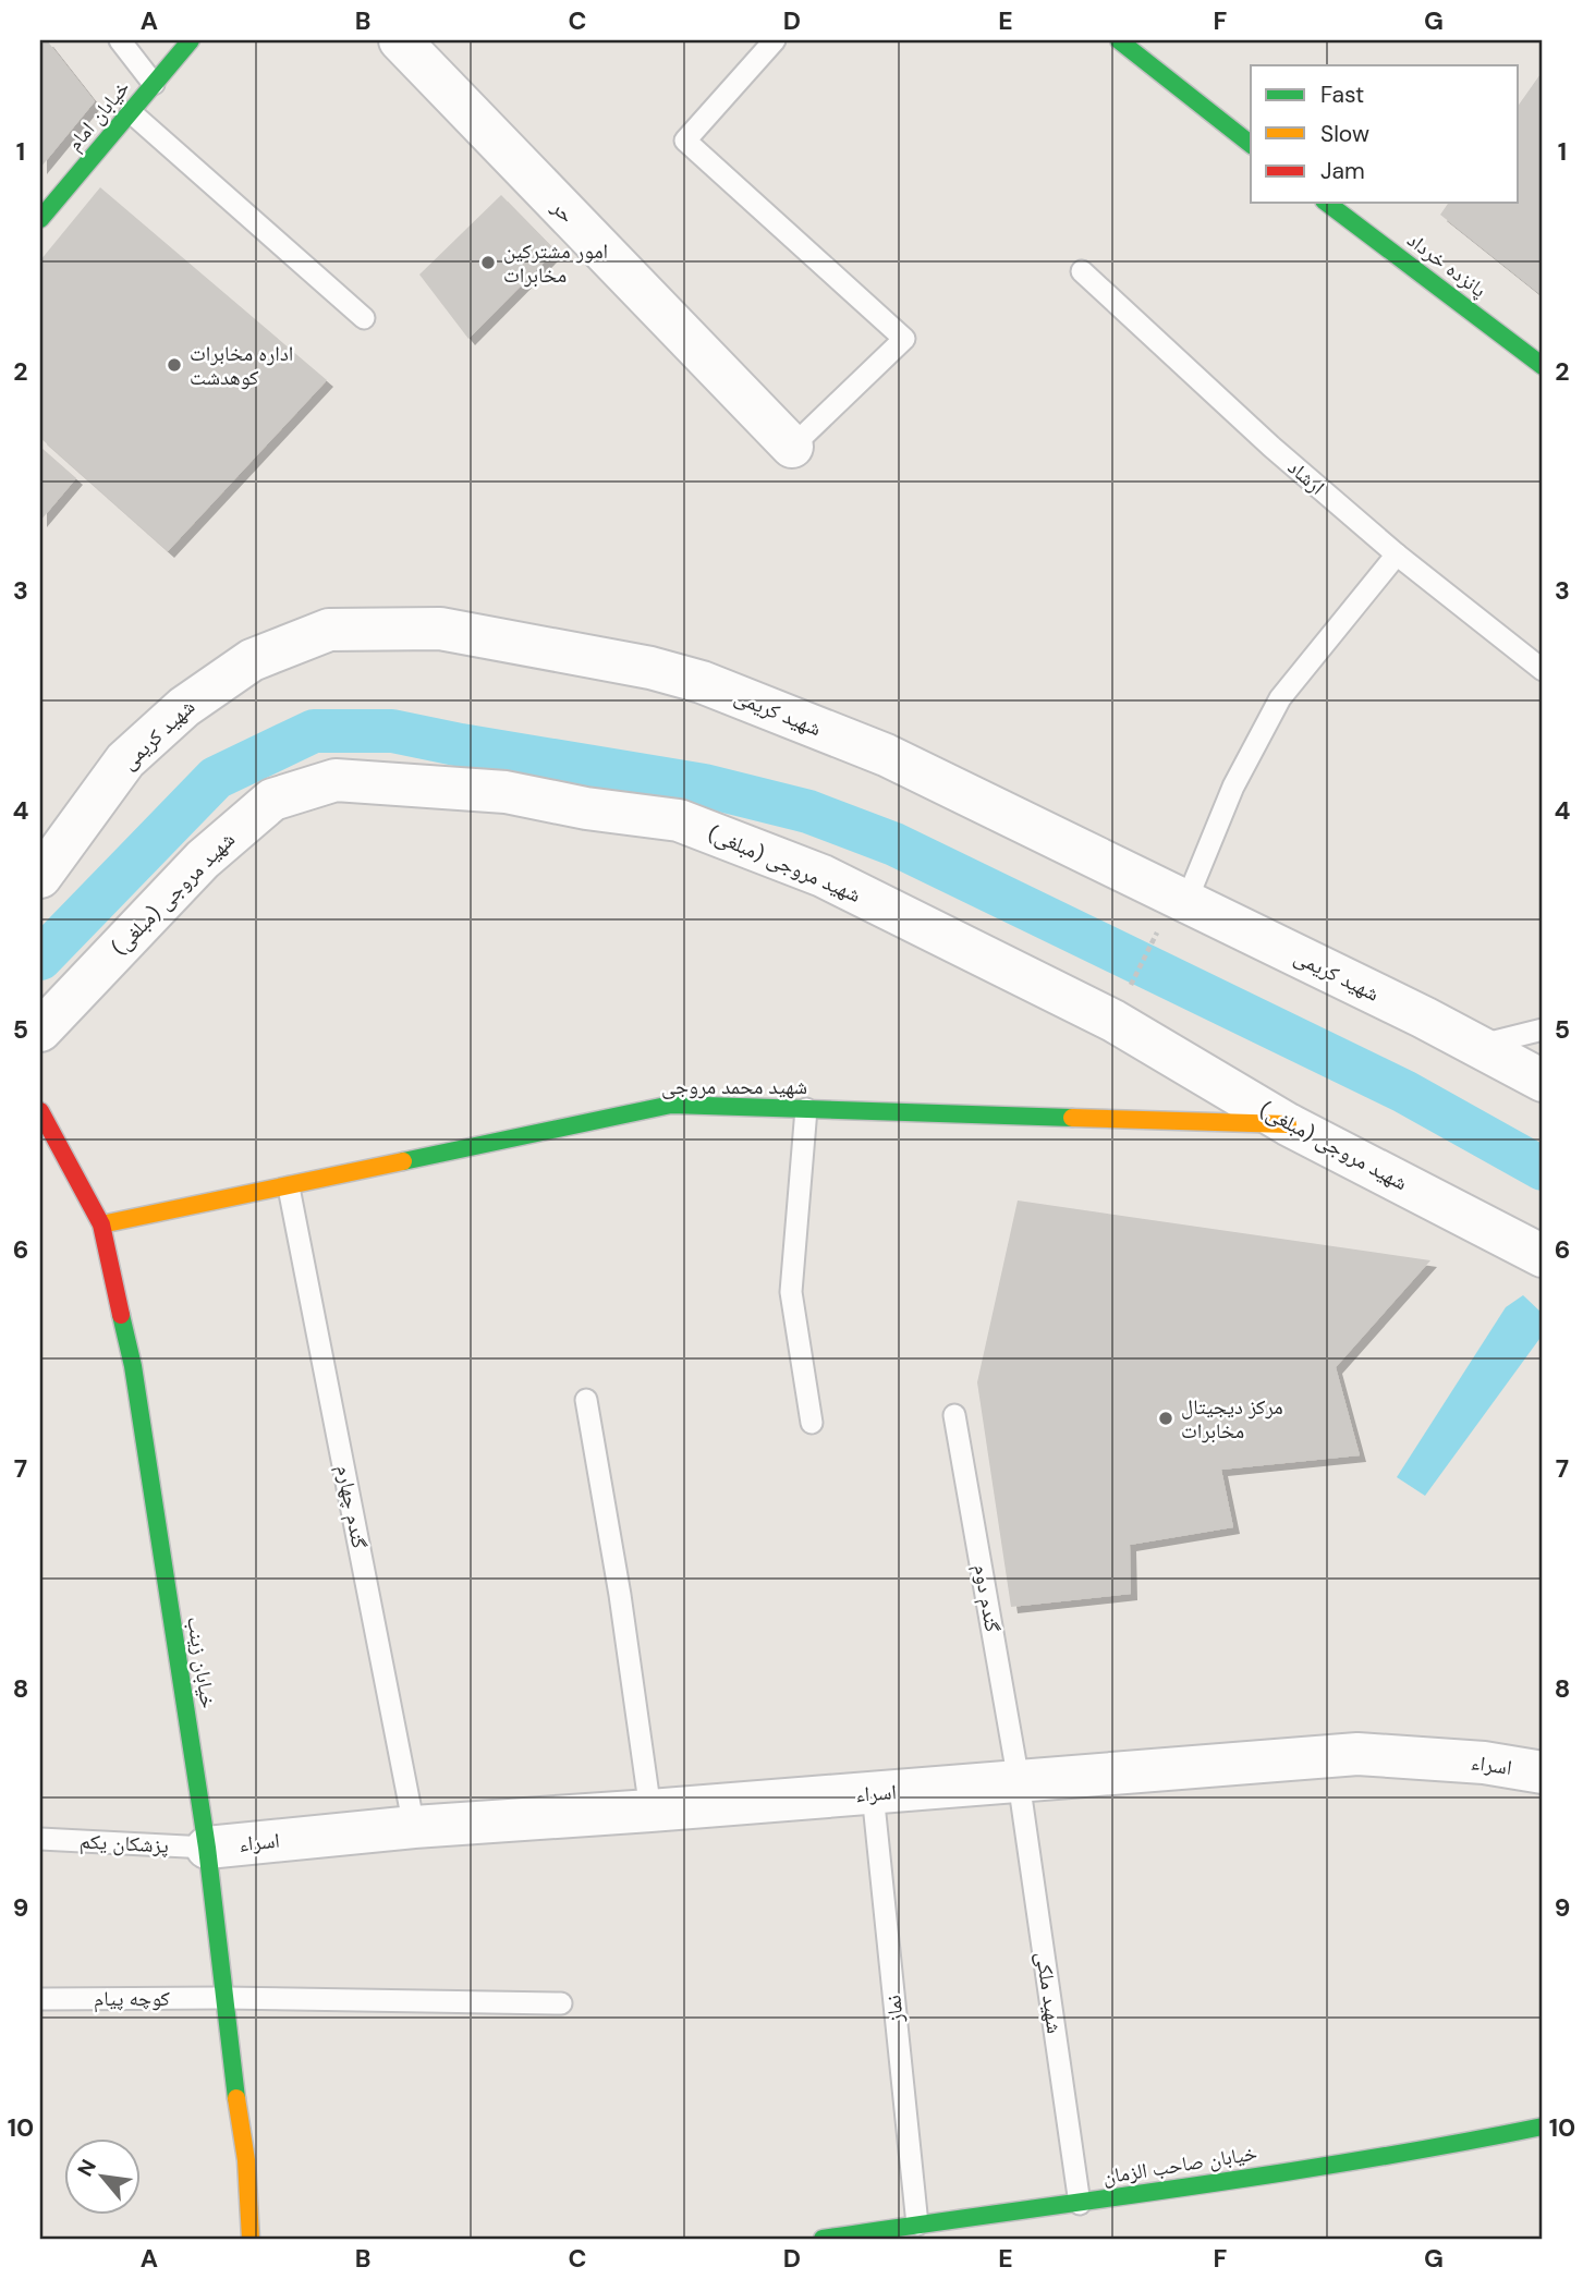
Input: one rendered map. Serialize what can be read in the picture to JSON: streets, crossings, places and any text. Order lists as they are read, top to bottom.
{
  "streets": {
    "main road": [
      "خیابان امام",
      "پانزده خرداد",
      "شهید محمد مروجی",
      "خیابان زینب",
      "خیابان صاحب الزمان"
    ],
    "street": [
      "حر",
      "شهید کریمی",
      "شهید مروجی (مبلغی)",
      "اسراء"
    ],
    "lane": [
      "ارشاد",
      "گندم چهارم",
      "گندم دوم",
      "پزشکان یکم",
      "شهید ملکی",
      "کوچه پیام",
      "نماز"
    ]
  },
  "crossings": [
    ["شهید مروجی (مبلغی)", "شهید محمد مروجی"],
    ["شهید محمد مروجی", "گندم چهارم"],
    ["شهید محمد مروجی", "خیابان زینب"],
    ["گندم چهارم", "اسراء"],
    ["گندم دوم", "اسراء"],
    ["گندم دوم", "شهید ملکی"],
    ["خیابان زینب", "اسراء"],
    ["خیابان زینب", "پزشکان یکم"],
    ["خیابان زینب", "کوچه پیام"],
    ["اسراء", "پزشکان یکم"],
    ["اسراء", "شهید ملکی"],
    ["اسراء", "نماز"],
    ["شهید ملکی", "خیابان صاحب الزمان"],
    ["نماز", "خیابان صاحب الزمان"]
  ],
  "places": ["امور مشترکین مخابرات", "اداره مخابرات کوهدشت", "مرکز دیجیتال مخابرات"],
  "legend": ["Fast", "Slow", "Jam"],
  "north": "top left",
  "grid": {
    "columns": [
      "A",
      "B",
      "C",
      "D",
      "E",
      "F",
      "G"
    ],
    "rows": [
      "1",
      "2",
      "3",
      "4",
      "5",
      "6",
      "7",
      "8",
      "9",
      "10"
    ]
  }
}
